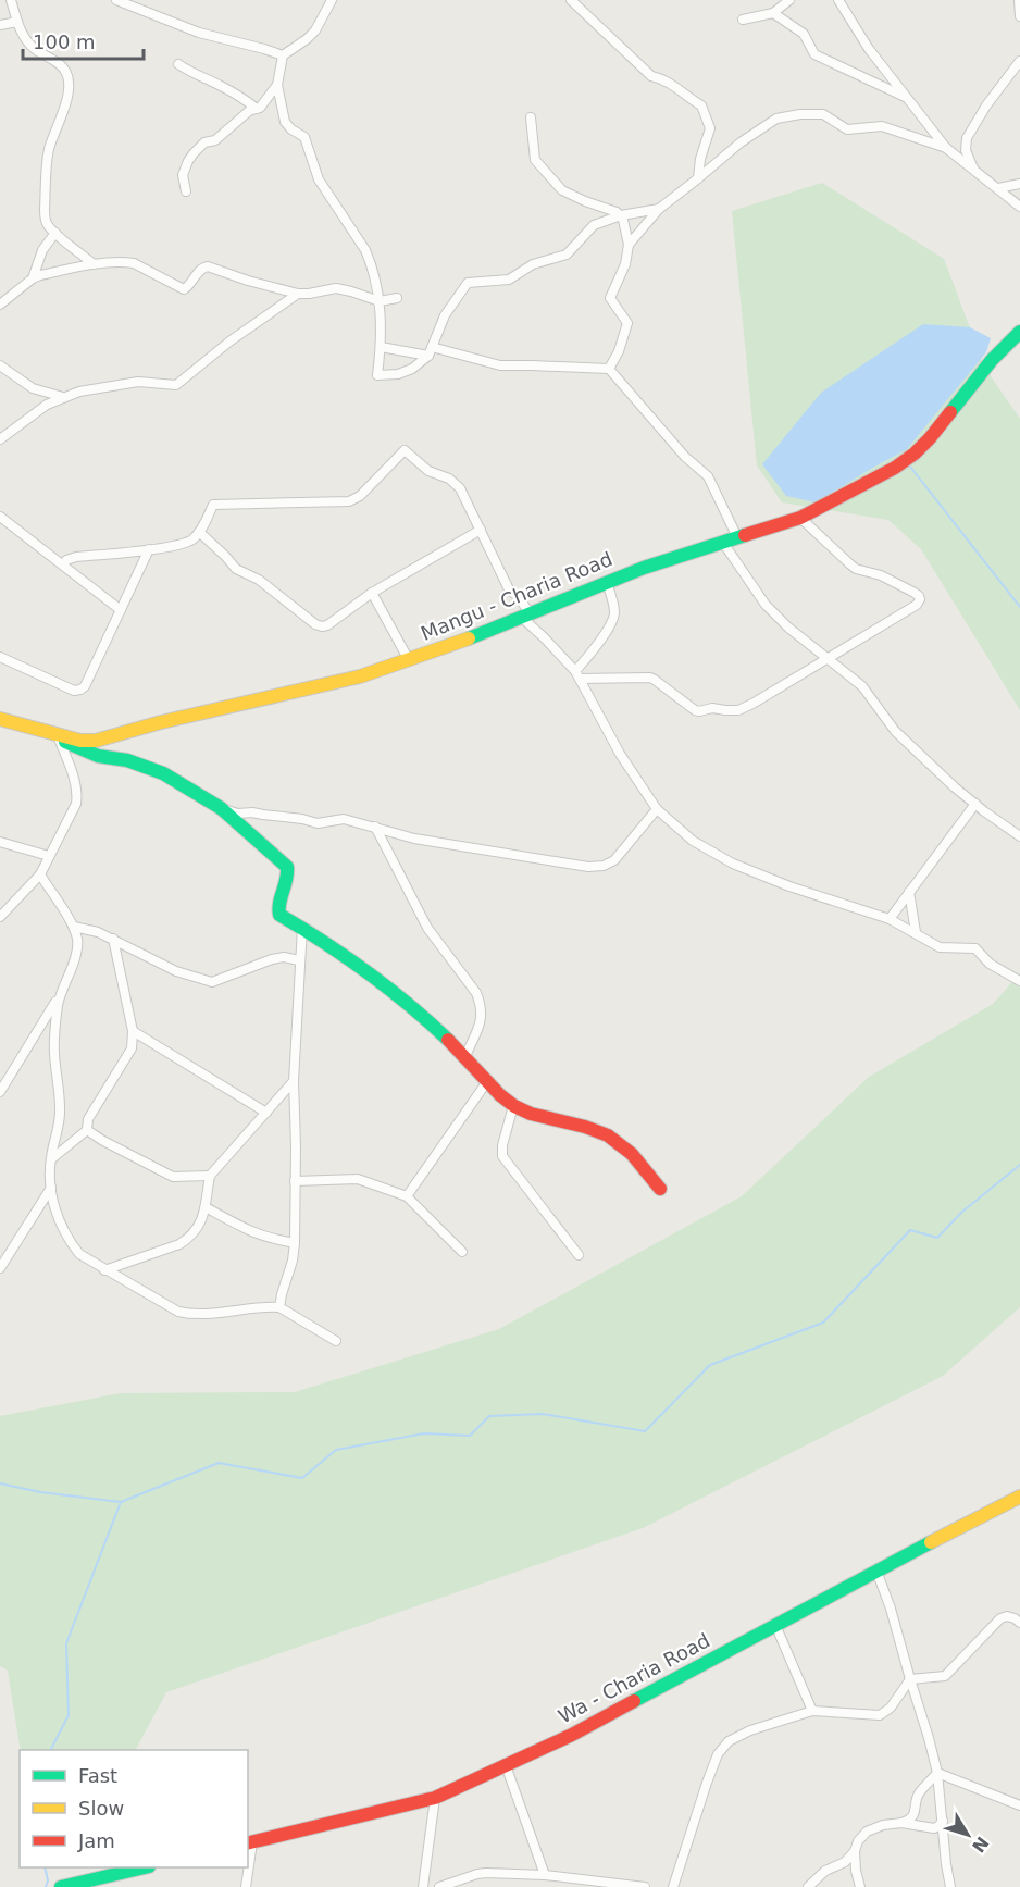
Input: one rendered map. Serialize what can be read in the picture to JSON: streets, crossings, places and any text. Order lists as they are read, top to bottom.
{
  "streets": {
    "street": ["Mangu - Charia Road", "Wa - Charia Road"]
  },
  "legend": ["Fast", "Slow", "Jam"],
  "scale_bar": "100 m",
  "north": "bottom right"
}
